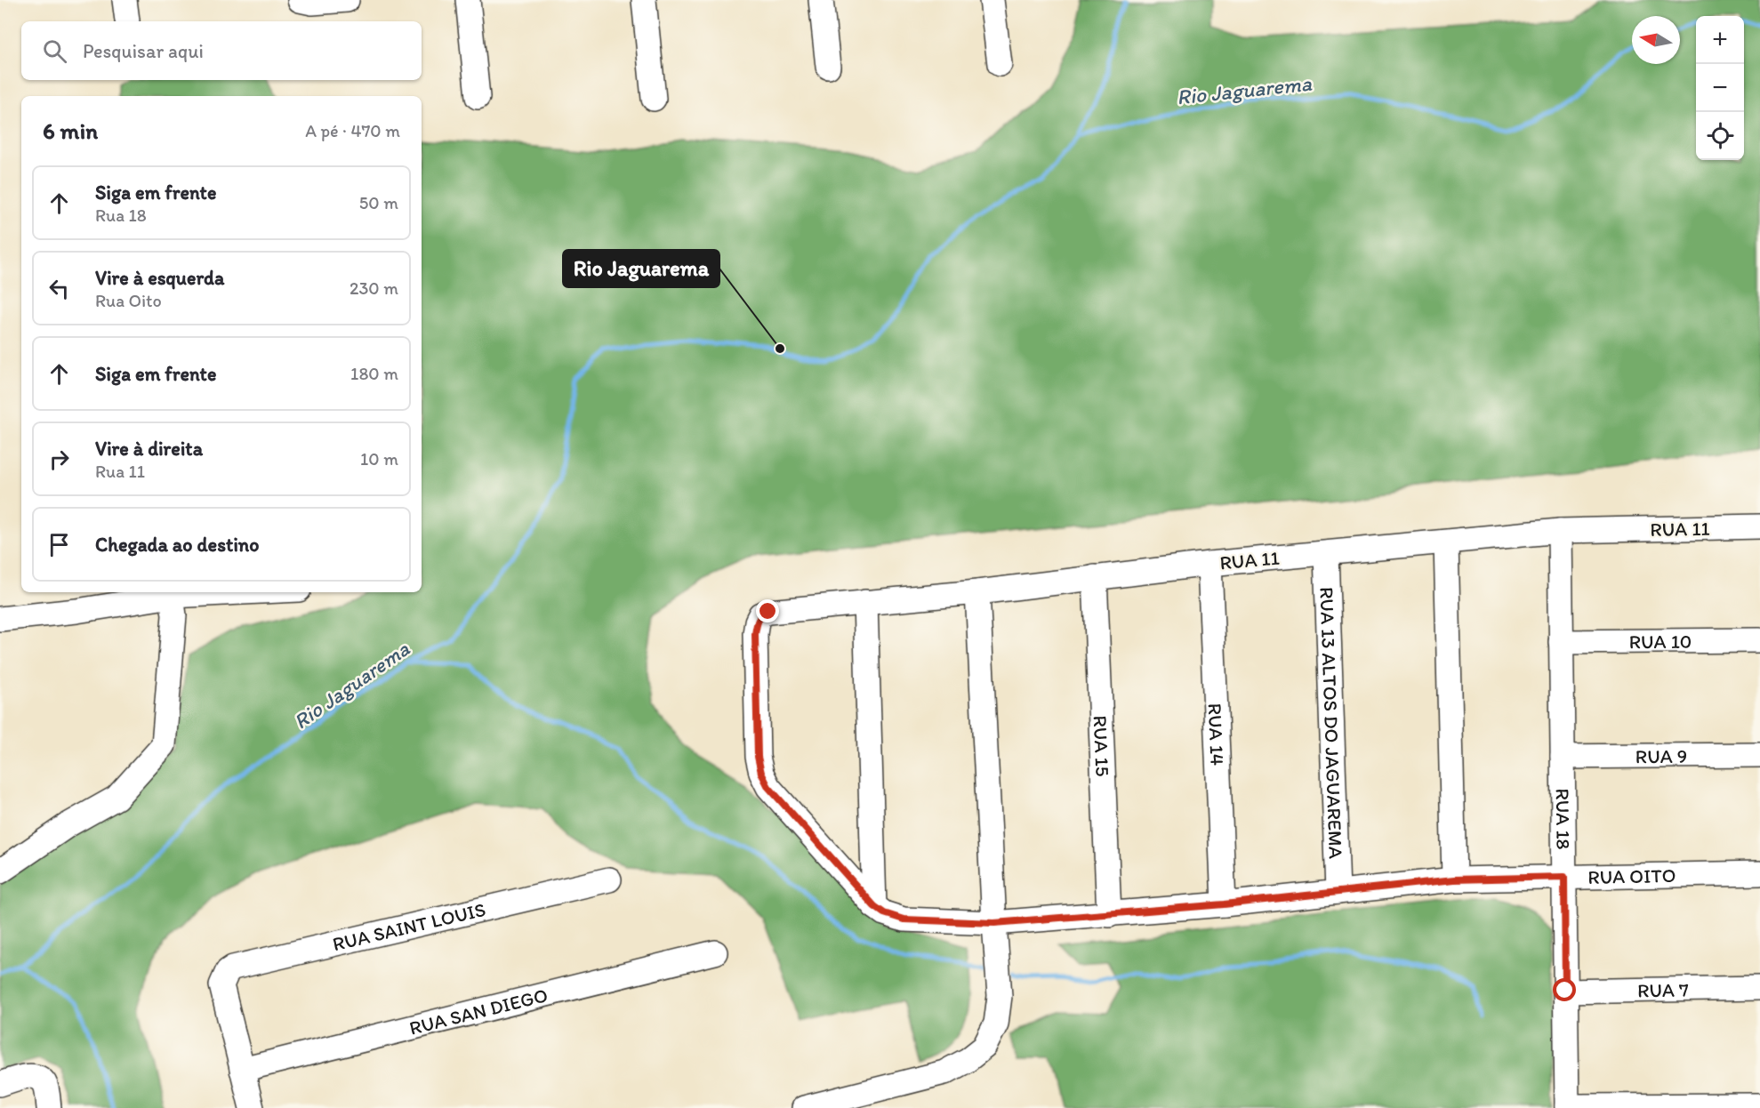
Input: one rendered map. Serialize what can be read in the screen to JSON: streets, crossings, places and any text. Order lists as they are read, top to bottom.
{
  "streets": {
    "street": [
      "RUA 11",
      "RUA 10",
      "RUA 13 ALTOS DO JAGUAREMA",
      "RUA 14",
      "RUA 15",
      "RUA 9",
      "RUA 18",
      "RUA OITO",
      "RUA SAINT LOUIS",
      "RUA 7",
      "RUA SAN DIEGO"
    ]
  },
  "crossings": [
    ["RUA 11", "RUA 13 ALTOS DO JAGUAREMA"],
    ["RUA 11", "RUA 14"],
    ["RUA 11", "RUA 15"],
    ["RUA 11", "RUA 18"],
    ["RUA 11", "RUA OITO"],
    ["RUA 10", "RUA 18"],
    ["RUA 13 ALTOS DO JAGUAREMA", "RUA OITO"],
    ["RUA 14", "RUA OITO"],
    ["RUA 15", "RUA OITO"],
    ["RUA 9", "RUA 18"],
    ["RUA 18", "RUA OITO"],
    ["RUA 18", "RUA 7"],
    ["RUA SAINT LOUIS", "RUA SAN DIEGO"]
  ],
  "water": ["Rio Jaguarema"],
  "places": ["Rio Jaguarema"],
  "north": "left",
  "page": {
    "map_buttons": ["+", "−"],
    "search": "Pesquisar aqui",
    "heading": ["6 min", "A pé · 470 m"],
    "list": [
      ["Siga em frente", "Rua 18", "50 m"],
      ["Vire à esquerda", "Rua Oito", "230 m"],
      ["Siga em frente", "180 m"],
      ["Vire à direita", "Rua 11", "10 m"],
      "Chegada ao destino"
    ]
  }
}
